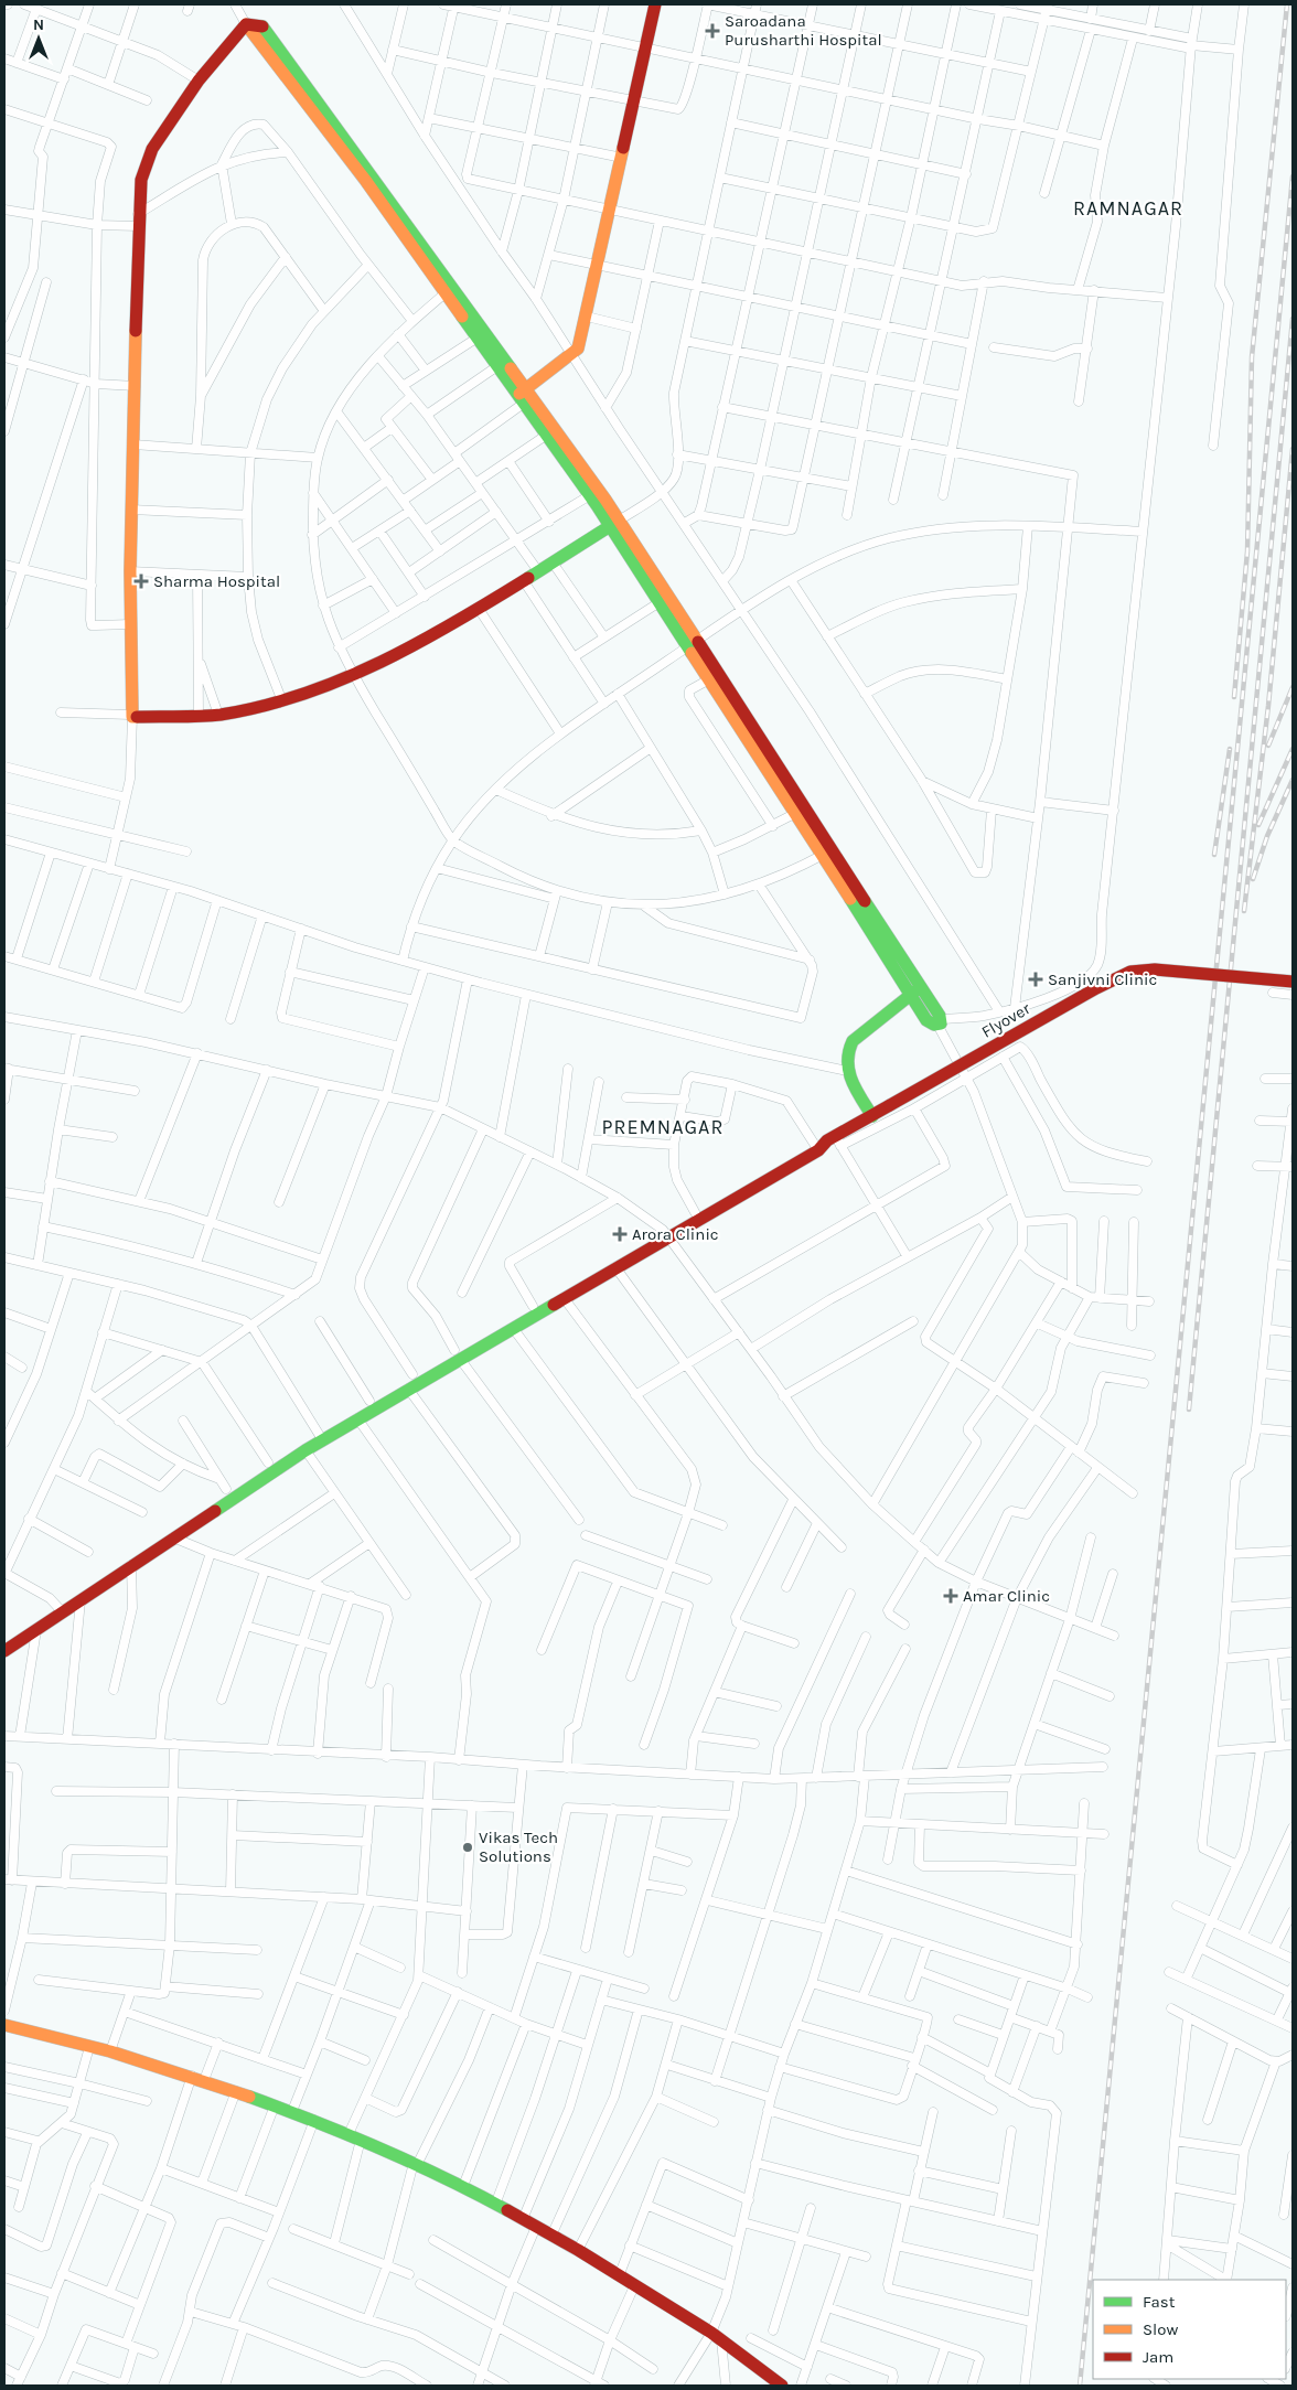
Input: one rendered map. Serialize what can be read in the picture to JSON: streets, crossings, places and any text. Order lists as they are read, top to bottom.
{
  "streets": {
    "main road": ["Flyover"]
  },
  "districts": ["RAMNAGAR", "PREMNAGAR"],
  "places": {
    "health": [
      "Saroadana Purusharthi Hospital",
      "Sharma Hospital",
      "Sanjivni Clinic",
      "Arora Clinic",
      "Amar Clinic"
    ],
    "other": ["Vikas Tech Solutions"]
  },
  "legend": ["Fast", "Slow", "Jam"],
  "north": "top"
}
